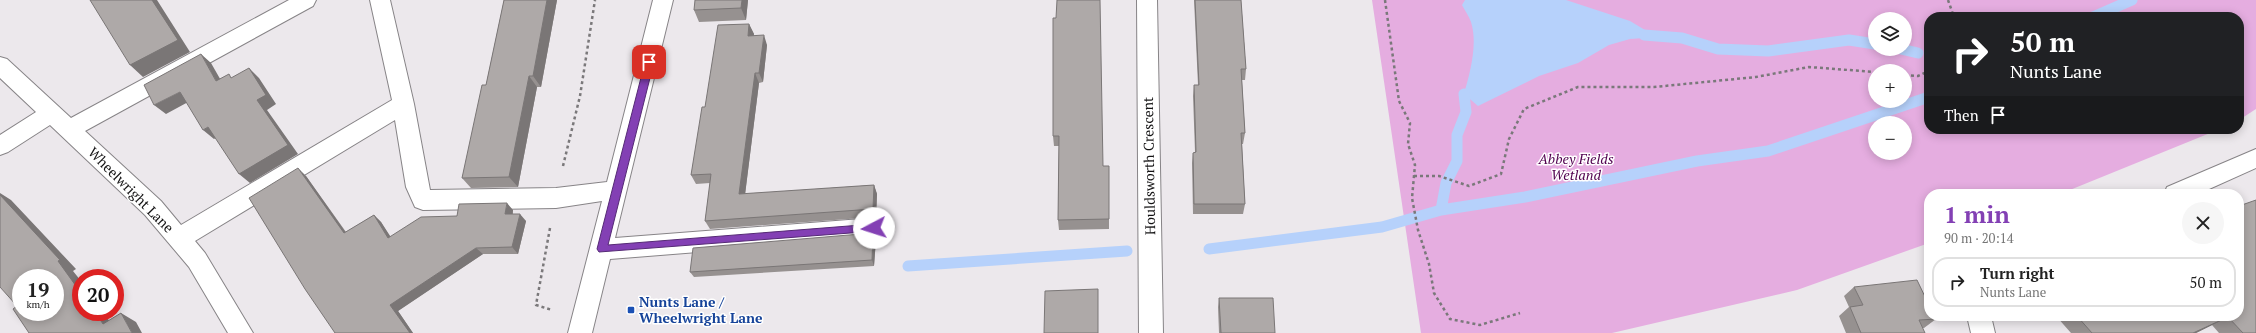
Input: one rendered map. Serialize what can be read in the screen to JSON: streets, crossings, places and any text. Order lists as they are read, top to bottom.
{
  "streets": {
    "street": ["Houldsworth Crescent", "Wheelwright Lane"]
  },
  "parks": ["Abbey Fields Wetland"],
  "places": {
    "transit": ["Nunts Lane / Wheelwright Lane"]
  },
  "page": {
    "map_buttons": ["+", "−"],
    "turn": ["50 m", "Nunts Lane"],
    "then": "Then",
    "heading": ["1 min", "90 m · 20:14"],
    "list": [
      {
        "name": "Turn right",
        "note": "Nunts Lane",
        "value": "50 m"
      }
    ],
    "speed": "19 km/h",
    "limit": "20"
  }
}
